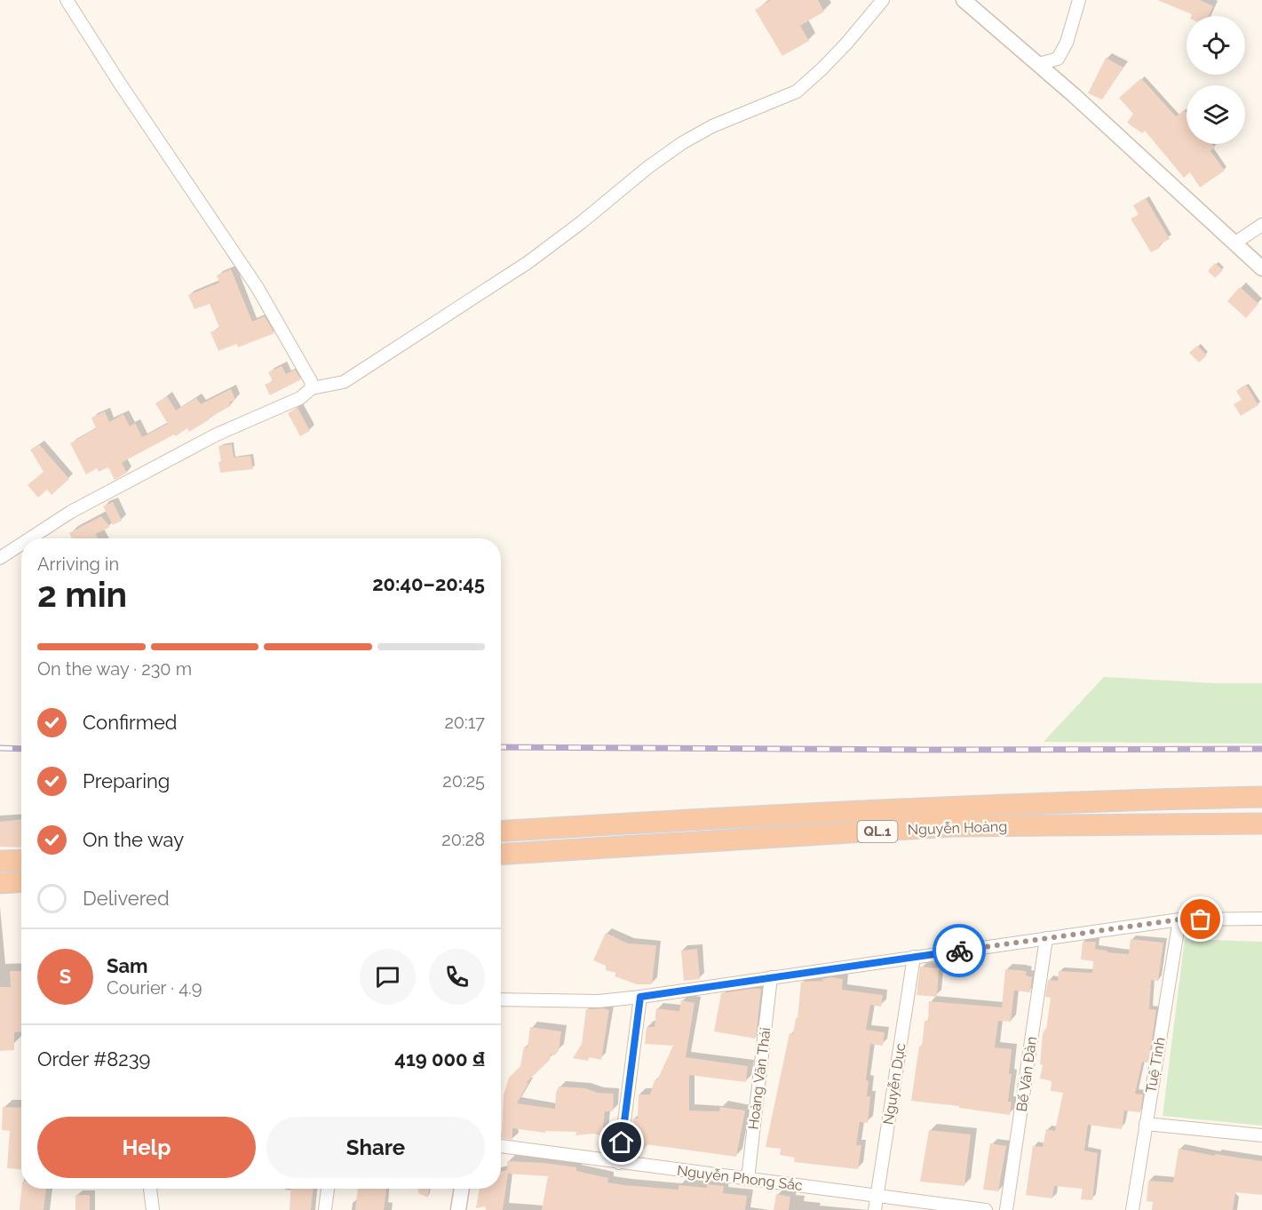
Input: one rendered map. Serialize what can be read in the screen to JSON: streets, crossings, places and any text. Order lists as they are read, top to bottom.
{
  "streets": {
    "highway": ["Nguyễn Hoàng", "QL.1"],
    "street": [
      "Tuệ Tĩnh",
      "Bế Văn Đàn",
      "Hoàng Văn Thái",
      "Nguyễn Dục",
      "Nguyễn Phong Sắc"
    ]
  },
  "crossings": [
    ["Hoàng Văn Thái", "Nguyễn Phong Sắc"],
    ["Nguyễn Dục", "Nguyễn Phong Sắc"]
  ],
  "page": {
    "heading": ["2 min", "Arriving in", "20:40–20:45"],
    "panel": [
      "Sam",
      "Courier · 4.9",
      "Order #8239",
      "419 000 ₫"
    ],
    "bar": "On the way · 230 m",
    "list": [
      ["Confirmed", "20:17"],
      ["Preparing", "20:25"],
      ["On the way", "20:28"],
      "Delivered"
    ],
    "round": "S",
    "buttons": ["Help", "Share"]
  }
}
